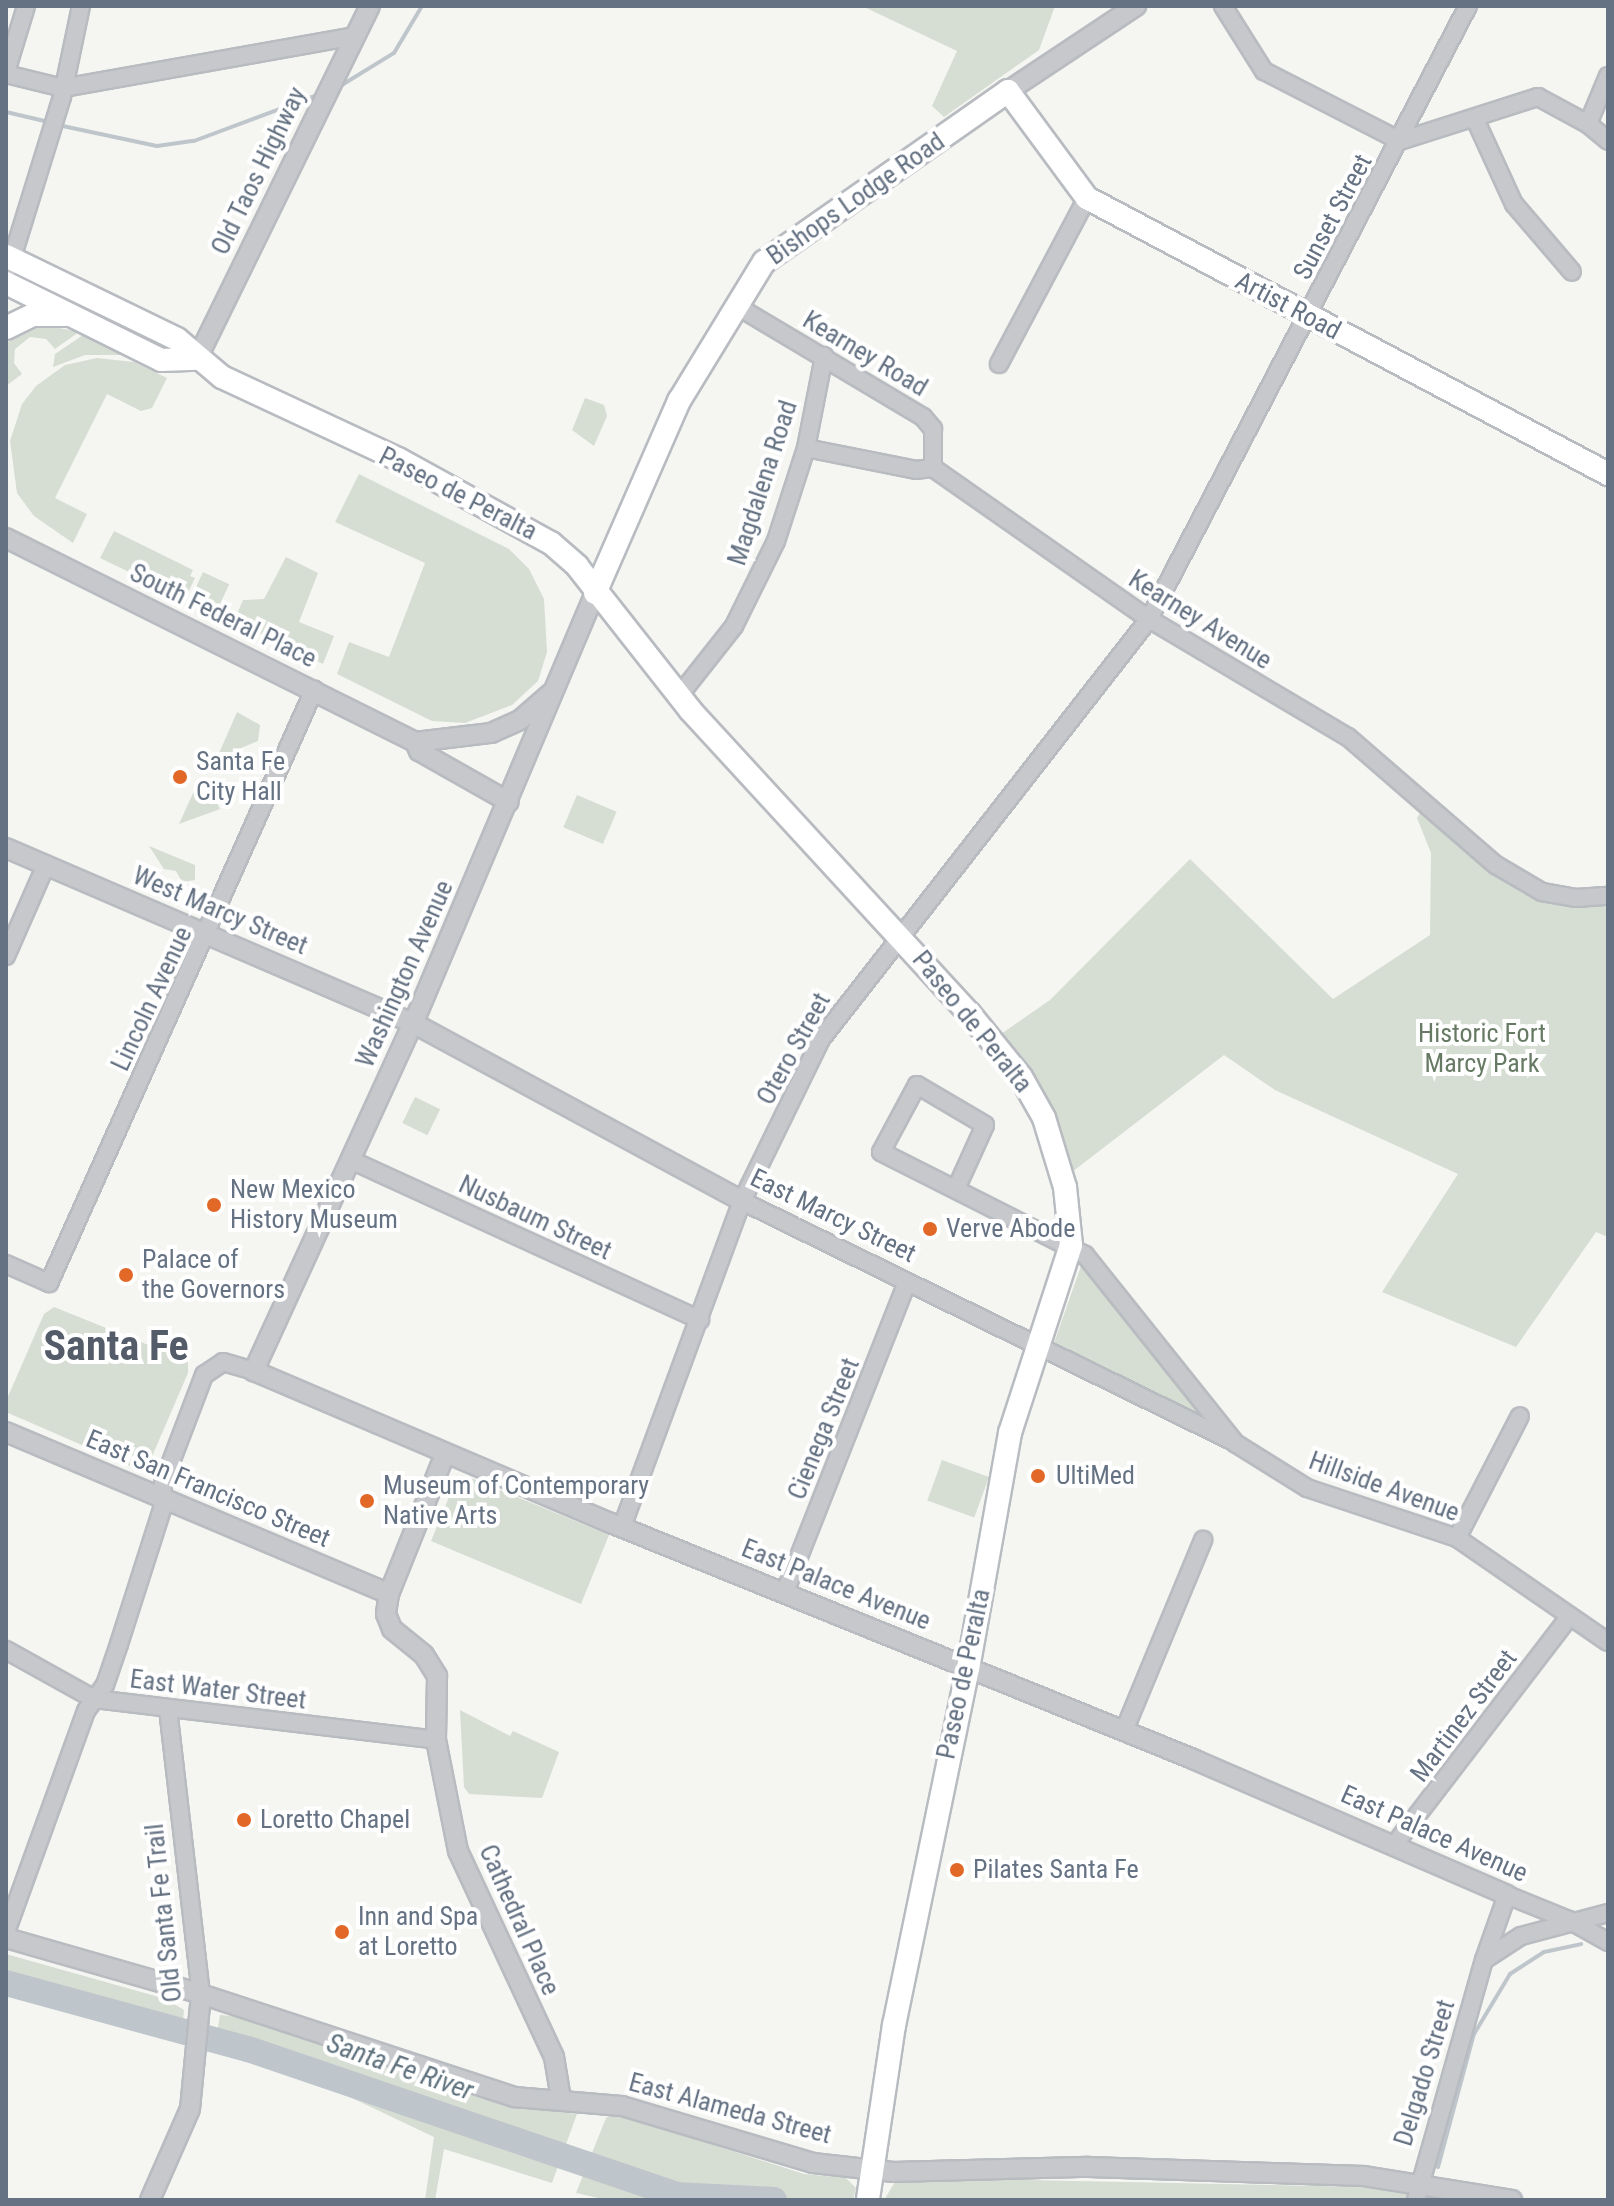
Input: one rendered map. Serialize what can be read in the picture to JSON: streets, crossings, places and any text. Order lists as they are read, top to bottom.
{
  "streets": {
    "main road": ["Bishops Lodge Road", "Artist Road", "Paseo de Peralta"],
    "street": [
      "Old Taos Highway",
      "Sunset Street",
      "Kearney Road",
      "Magdalena Road",
      "South Federal Place",
      "Kearney Avenue",
      "West Marcy Street",
      "Washington Avenue",
      "Lincoln Avenue",
      "Otero Street",
      "East Marcy Street",
      "Nusbaum Street",
      "Cienega Street",
      "Hillside Avenue",
      "East San Francisco Street",
      "East Palace Avenue",
      "East Water Street",
      "Martinez Street",
      "Old Santa Fe Trail",
      "Cathedral Place",
      "Delgado Street",
      "East Alameda Street"
    ]
  },
  "crossings": [
    ["Old Taos Highway", "Paseo de Peralta"],
    ["Bishops Lodge Road", "Artist Road"],
    ["Bishops Lodge Road", "Kearney Road"],
    ["Bishops Lodge Road", "Paseo de Peralta"],
    ["Bishops Lodge Road", "Washington Avenue"],
    ["Sunset Street", "Artist Road"],
    ["Sunset Street", "Kearney Avenue"],
    ["Sunset Street", "Otero Street"],
    ["Kearney Road", "Magdalena Road"],
    ["Kearney Road", "Kearney Avenue"],
    ["Magdalena Road", "Paseo de Peralta"],
    ["Paseo de Peralta", "Washington Avenue"],
    ["Paseo de Peralta", "Otero Street"],
    ["Paseo de Peralta", "East Marcy Street"],
    ["Paseo de Peralta", "Hillside Avenue"],
    ["Paseo de Peralta", "East Palace Avenue"],
    ["Paseo de Peralta", "East Alameda Street"],
    ["South Federal Place", "Washington Avenue"],
    ["South Federal Place", "Lincoln Avenue"],
    ["Kearney Avenue", "Otero Street"],
    ["West Marcy Street", "Washington Avenue"],
    ["West Marcy Street", "Lincoln Avenue"],
    ["West Marcy Street", "East Marcy Street"],
    ["Washington Avenue", "East Marcy Street"],
    ["Washington Avenue", "Nusbaum Street"],
    ["Washington Avenue", "East Palace Avenue"],
    ["Otero Street", "East Marcy Street"],
    ["Otero Street", "Nusbaum Street"],
    ["Otero Street", "East Palace Avenue"],
    ["East Marcy Street", "Cienega Street"],
    ["East Marcy Street", "Hillside Avenue"],
    ["Cienega Street", "East Palace Avenue"],
    ["Hillside Avenue", "Martinez Street"],
    ["East San Francisco Street", "East Palace Avenue"],
    ["East San Francisco Street", "Cathedral Place"],
    ["East Palace Avenue", "Martinez Street"],
    ["East Palace Avenue", "Delgado Street"],
    ["East Water Street", "Old Santa Fe Trail"],
    ["East Water Street", "Cathedral Place"],
    ["Old Santa Fe Trail", "East Alameda Street"],
    ["Cathedral Place", "East Alameda Street"],
    ["Delgado Street", "East Alameda Street"]
  ],
  "districts": ["Santa Fe"],
  "water": ["Santa Fe River"],
  "parks": ["Historic Fort Marcy Park"],
  "places": [
    "Santa Fe City Hall",
    "New Mexico History Museum",
    "Verve Abode",
    "Palace of the Governors",
    "UltiMed",
    "Museum of Contemporary Native Arts",
    "Loretto Chapel",
    "Pilates Santa Fe",
    "Inn and Spa at Loretto"
  ]
}
